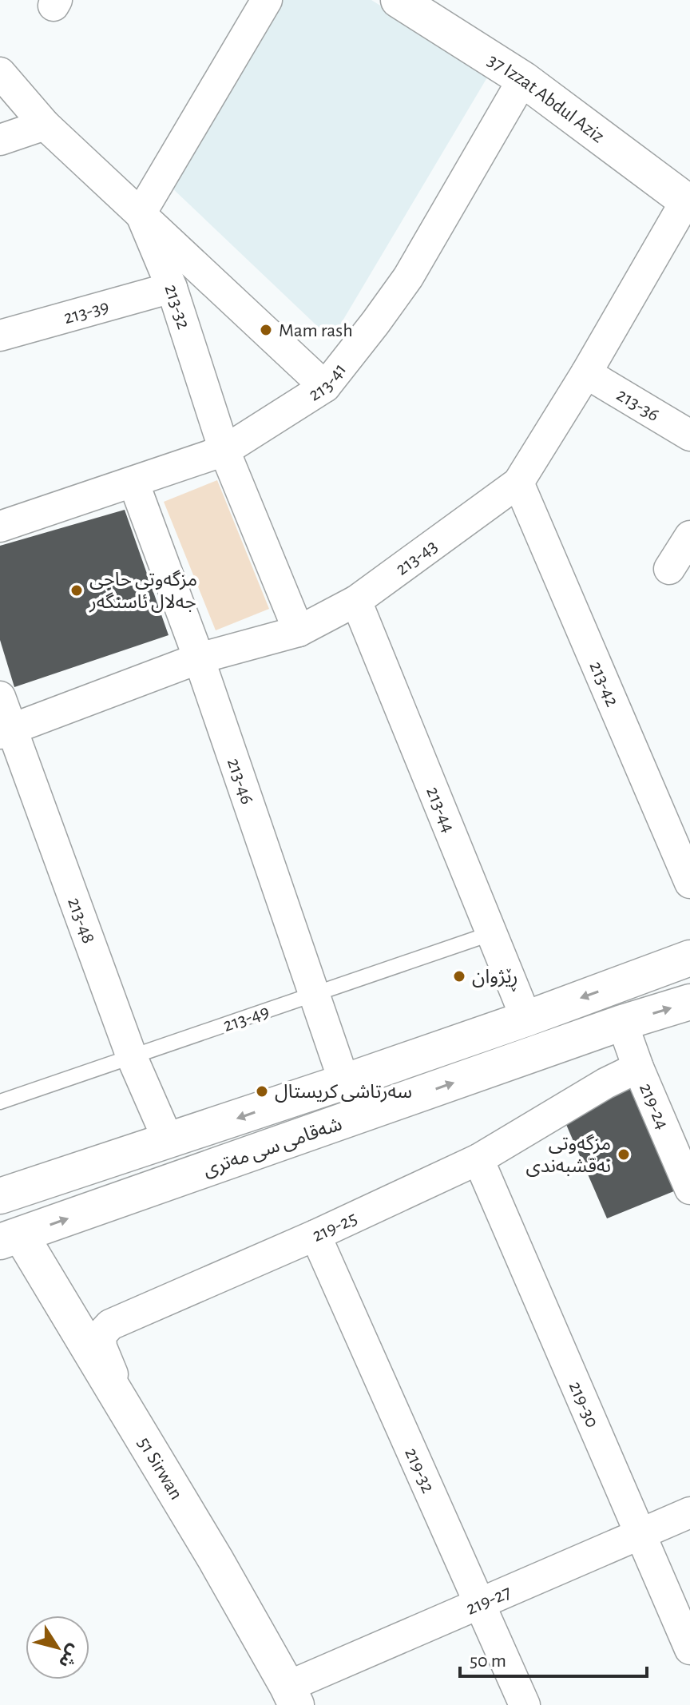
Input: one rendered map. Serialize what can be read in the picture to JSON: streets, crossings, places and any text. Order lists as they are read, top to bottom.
{
  "streets": {
    "main road": ["37 Izzat Abdul Aziz", "شەقامی سی مەتری", "51 Sirwan"],
    "street": [
      "213-32",
      "213-39",
      "213-41",
      "213-36",
      "213-43",
      "213-42",
      "213-46",
      "213-44",
      "213-48",
      "219-24",
      "219-25",
      "219-30",
      "219-32",
      "219-27"
    ],
    "lane": ["213-49"]
  },
  "crossings": [
    ["37 Izzat Abdul Aziz", "213-41"],
    ["37 Izzat Abdul Aziz", "213-43"],
    ["213-32", "213-39"],
    ["213-32", "213-41"],
    ["213-32", "213-43"],
    ["213-41", "213-46"],
    ["213-36", "213-43"],
    ["213-43", "213-42"],
    ["213-43", "213-46"],
    ["213-43", "213-44"],
    ["213-43", "213-48"],
    ["213-46", "213-49"],
    ["213-46", "شەقامی سی مەتری"],
    ["213-44", "213-49"],
    ["213-44", "شەقامی سی مەتری"],
    ["213-48", "213-49"],
    ["213-48", "شەقامی سی مەتری"],
    ["219-24", "شەقامی سی مەتری"],
    ["219-24", "219-25"],
    ["شەقامی سی مەتری", "51 Sirwan"],
    ["219-25", "219-30"],
    ["219-25", "51 Sirwan"],
    ["219-25", "219-32"],
    ["219-30", "219-27"],
    ["51 Sirwan", "219-27"],
    ["219-32", "219-27"]
  ],
  "places": [
    "Mam rash",
    "مزگەوتی حاجی جەلال ئاسنگەر",
    "ڕێژوان",
    "سەرتاشی کریستال",
    "مزگەوتی نەقشبەندی"
  ],
  "scale_bar": "50 m",
  "north": "bottom right"
}
